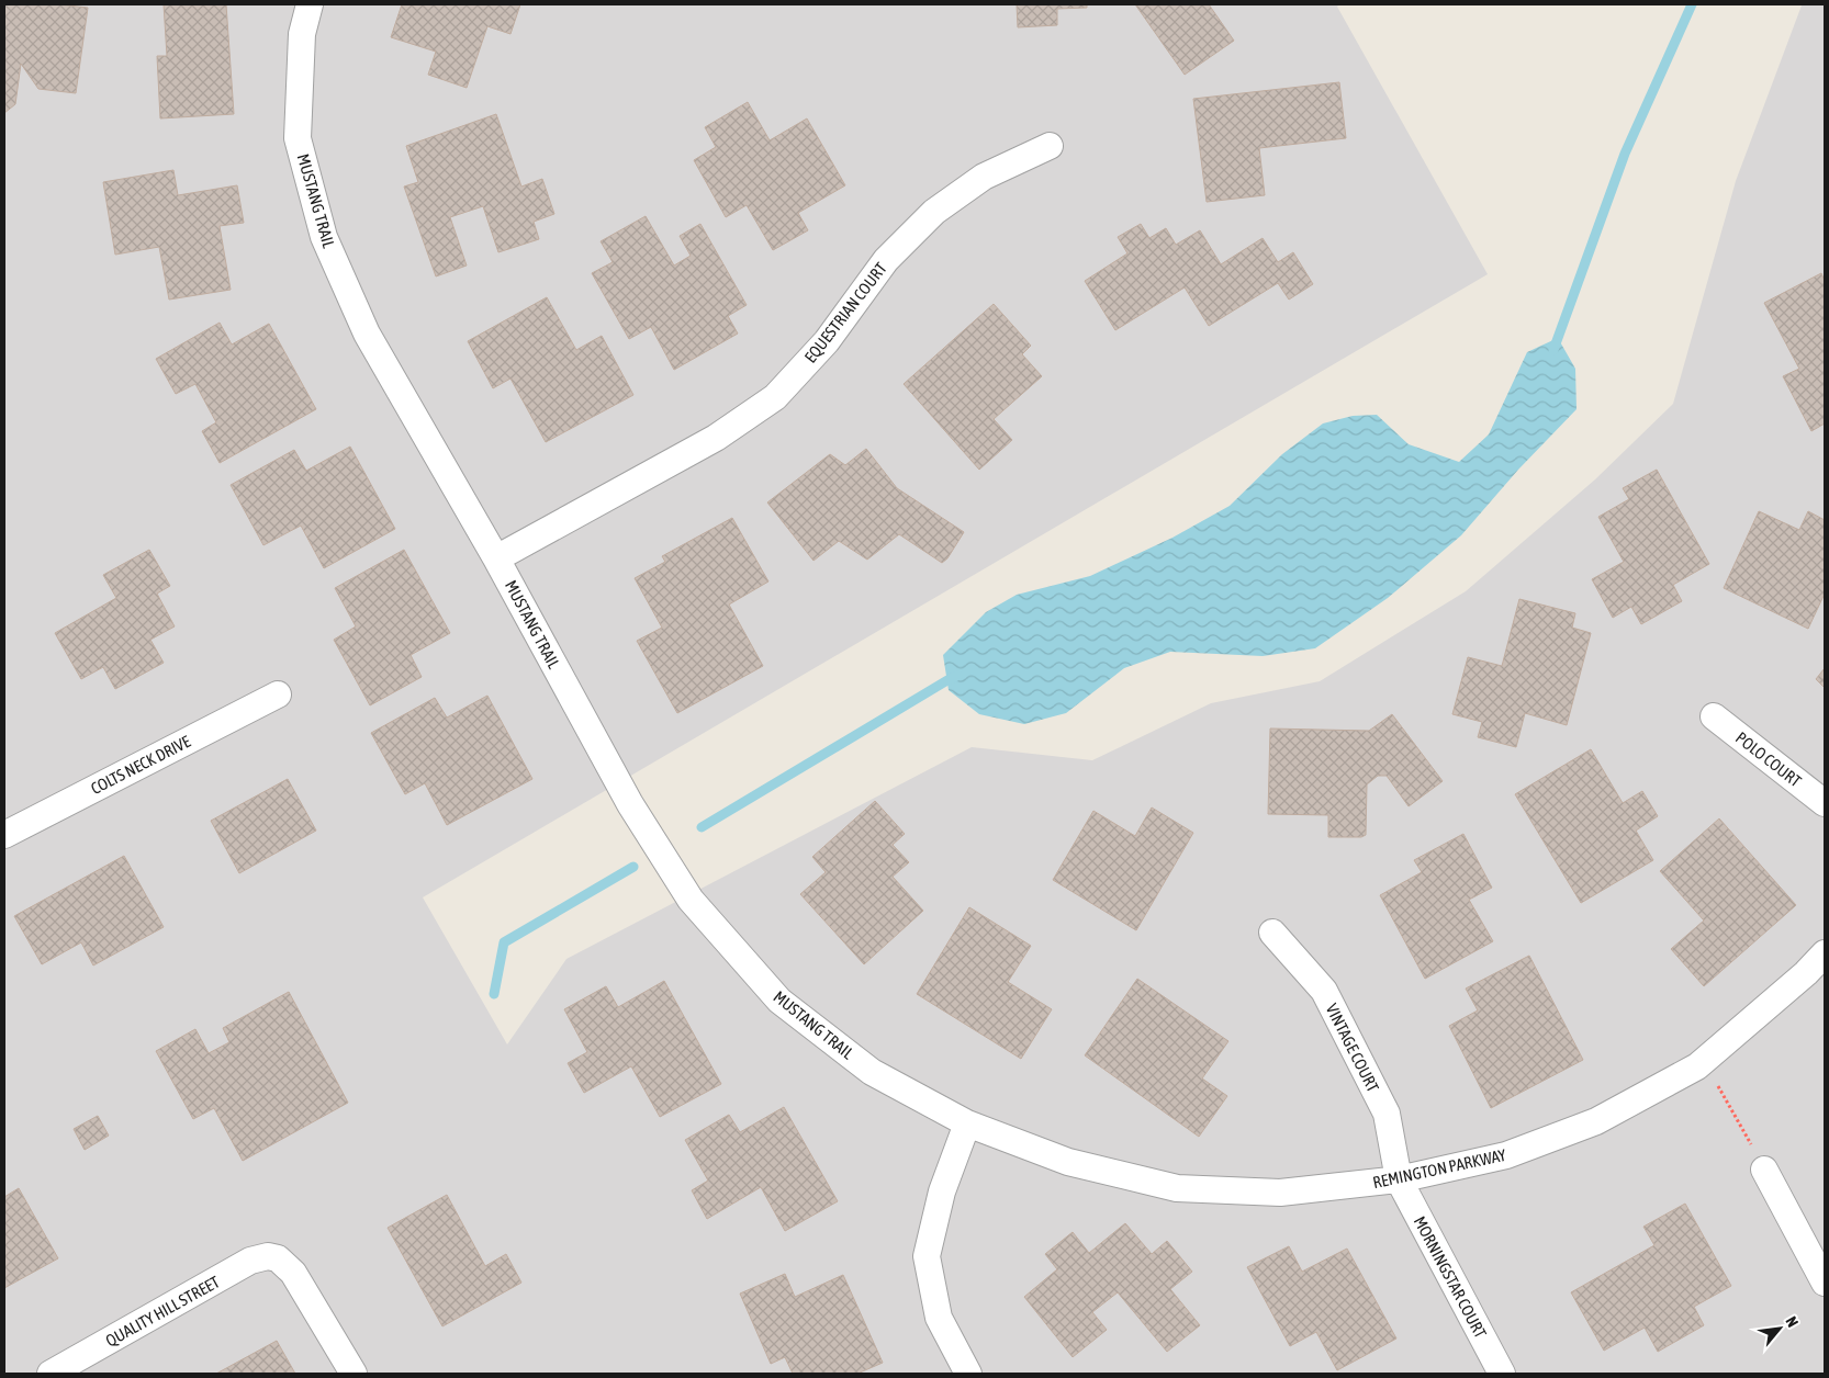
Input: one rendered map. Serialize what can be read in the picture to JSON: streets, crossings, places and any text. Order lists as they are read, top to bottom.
{
  "streets": {
    "street": [
      "MUSTANG TRAIL",
      "EQUESTRIAN COURT",
      "POLO COURT",
      "COLTS NECK DRIVE",
      "VINTAGE COURT",
      "REMINGTON PARKWAY",
      "MORNINGSTAR COURT",
      "QUALITY HILL STREET"
    ]
  },
  "crossings": [
    ["MUSTANG TRAIL", "EQUESTRIAN COURT"],
    ["MUSTANG TRAIL", "REMINGTON PARKWAY"],
    ["VINTAGE COURT", "REMINGTON PARKWAY"],
    ["VINTAGE COURT", "MORNINGSTAR COURT"],
    ["REMINGTON PARKWAY", "MORNINGSTAR COURT"]
  ],
  "north": "top right"
}
